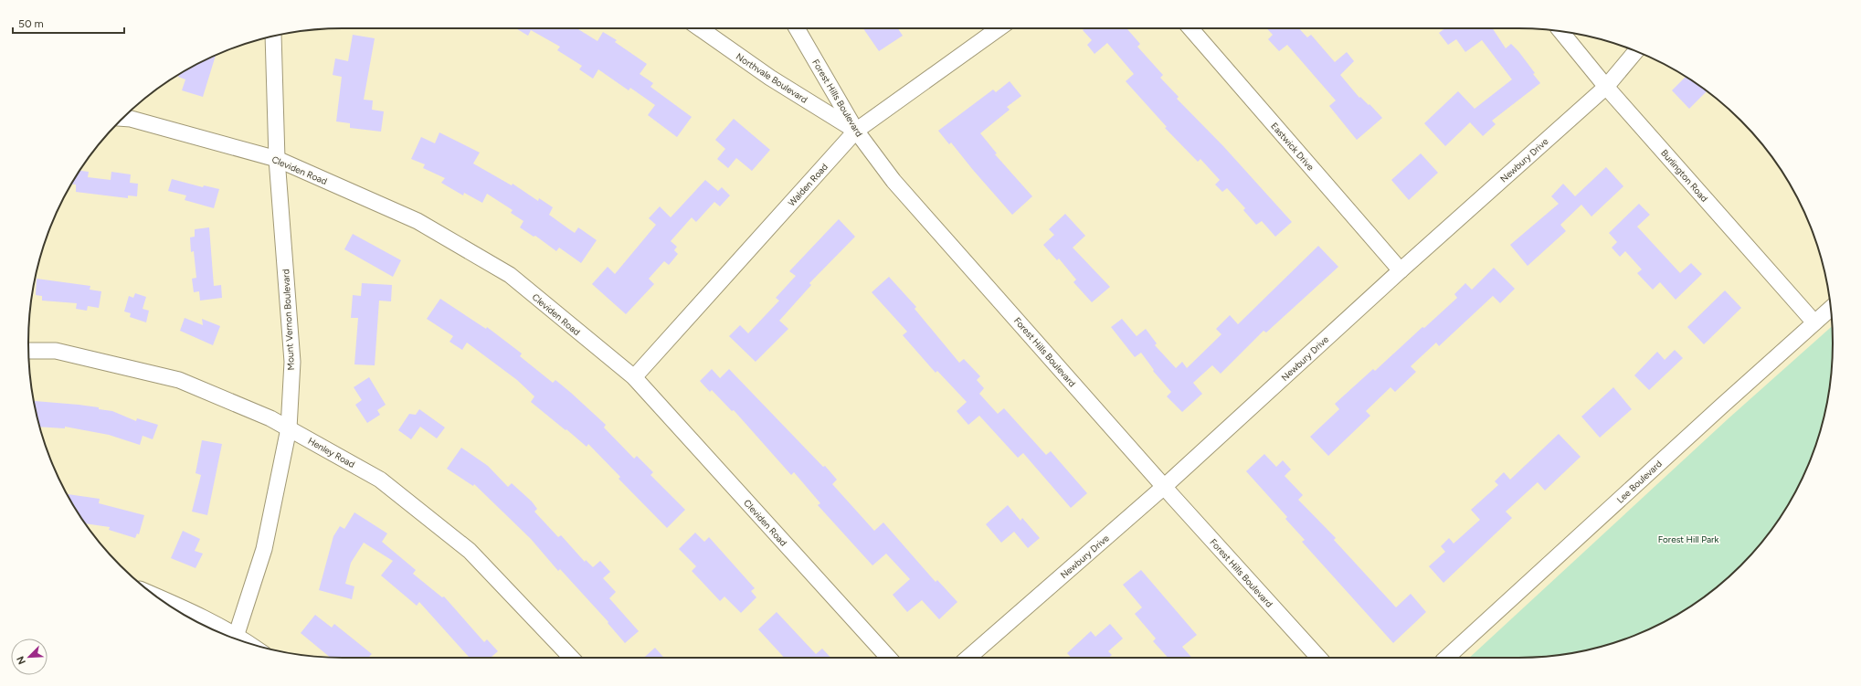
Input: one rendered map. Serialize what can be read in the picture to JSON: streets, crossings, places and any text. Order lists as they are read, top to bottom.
{
  "streets": {
    "street": [
      "Northvale Boulevard",
      "Forest Hills Boulevard",
      "Eastwick Drive",
      "Newbury Drive",
      "Cleviden Road",
      "Burlington Road",
      "Walden Road",
      "Mount Vernon Boulevard",
      "Henley Road",
      "Lee Boulevard"
    ]
  },
  "crossings": [
    ["Northvale Boulevard", "Forest Hills Boulevard"],
    ["Northvale Boulevard", "Walden Road"],
    ["Forest Hills Boulevard", "Newbury Drive"],
    ["Forest Hills Boulevard", "Walden Road"],
    ["Eastwick Drive", "Newbury Drive"],
    ["Newbury Drive", "Burlington Road"],
    ["Cleviden Road", "Walden Road"],
    ["Cleviden Road", "Mount Vernon Boulevard"],
    ["Burlington Road", "Lee Boulevard"],
    ["Mount Vernon Boulevard", "Henley Road"]
  ],
  "parks": ["Forest Hill Park"],
  "scale_bar": "50 m",
  "north": "bottom left"
}
